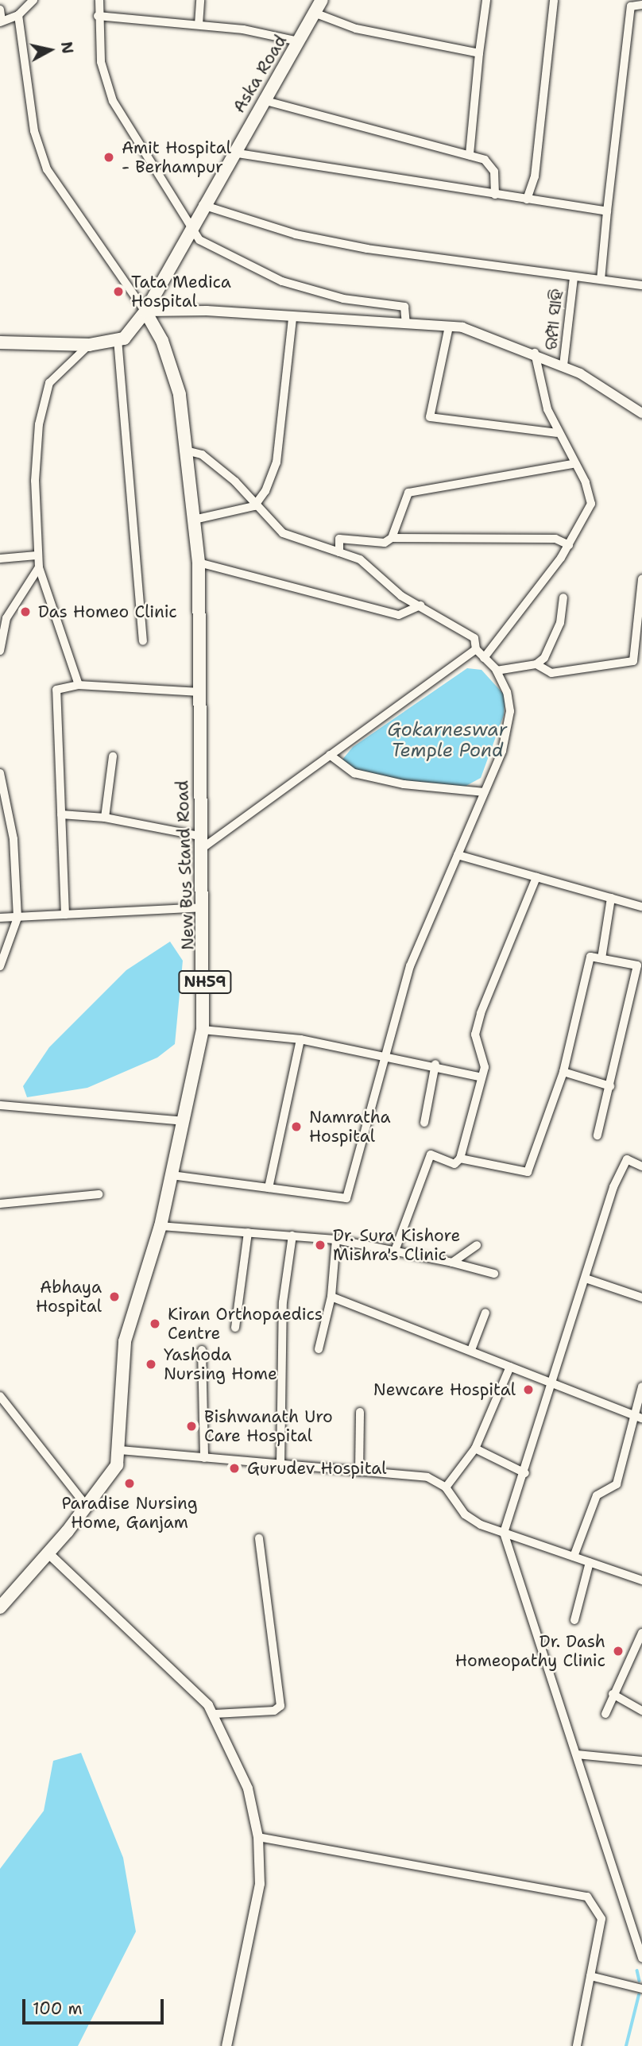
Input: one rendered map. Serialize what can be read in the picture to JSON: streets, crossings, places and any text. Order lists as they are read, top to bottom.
{
  "streets": {
    "main road": ["Aska Road", "New Bus Stand Road", "NH59"],
    "street": ["ରମ୍ପା ସାହି"]
  },
  "crossings": [
    ["Aska Road", "New Bus Stand Road"]
  ],
  "water": ["Gokarneswar Temple Pond"],
  "places": [
    "Amit Hospital - Berhampur",
    "Tata Medica Hospital",
    "Das Homeo Clinic",
    "Namratha Hospital",
    "Dr. Sura Kishore Mishra's Clinic",
    "Abhaya Hospital",
    "Kiran Orthopaedics Centre",
    "Yashoda Nursing Home",
    "Newcare Hospital",
    "Bishwanath Uro Care Hospital",
    "Gurudev Hospital",
    "Paradise Nursing Home, Ganjam",
    "Dr. Dash Homeopathy Clinic"
  ],
  "scale_bar": "100 m",
  "north": "right"
}
